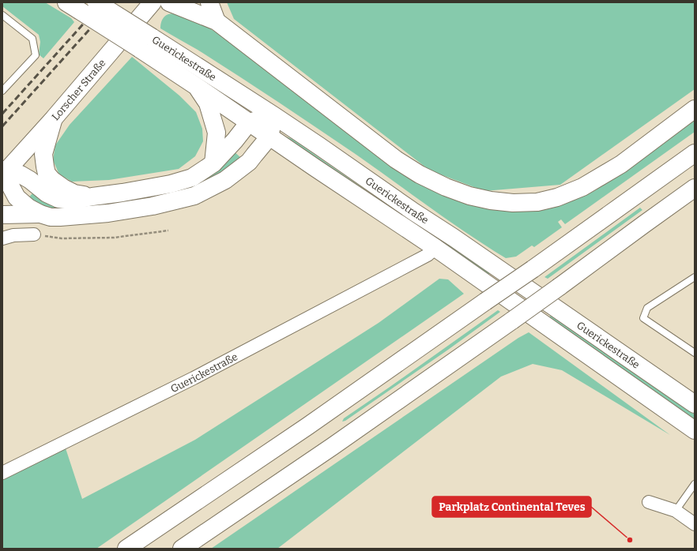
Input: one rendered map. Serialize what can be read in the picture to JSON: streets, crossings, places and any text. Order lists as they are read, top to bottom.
{
  "streets": {
    "main road": ["Guerickestraße", "Lorscher Straße"]
  },
  "places": ["Parkplatz Continental Teves"]
}
